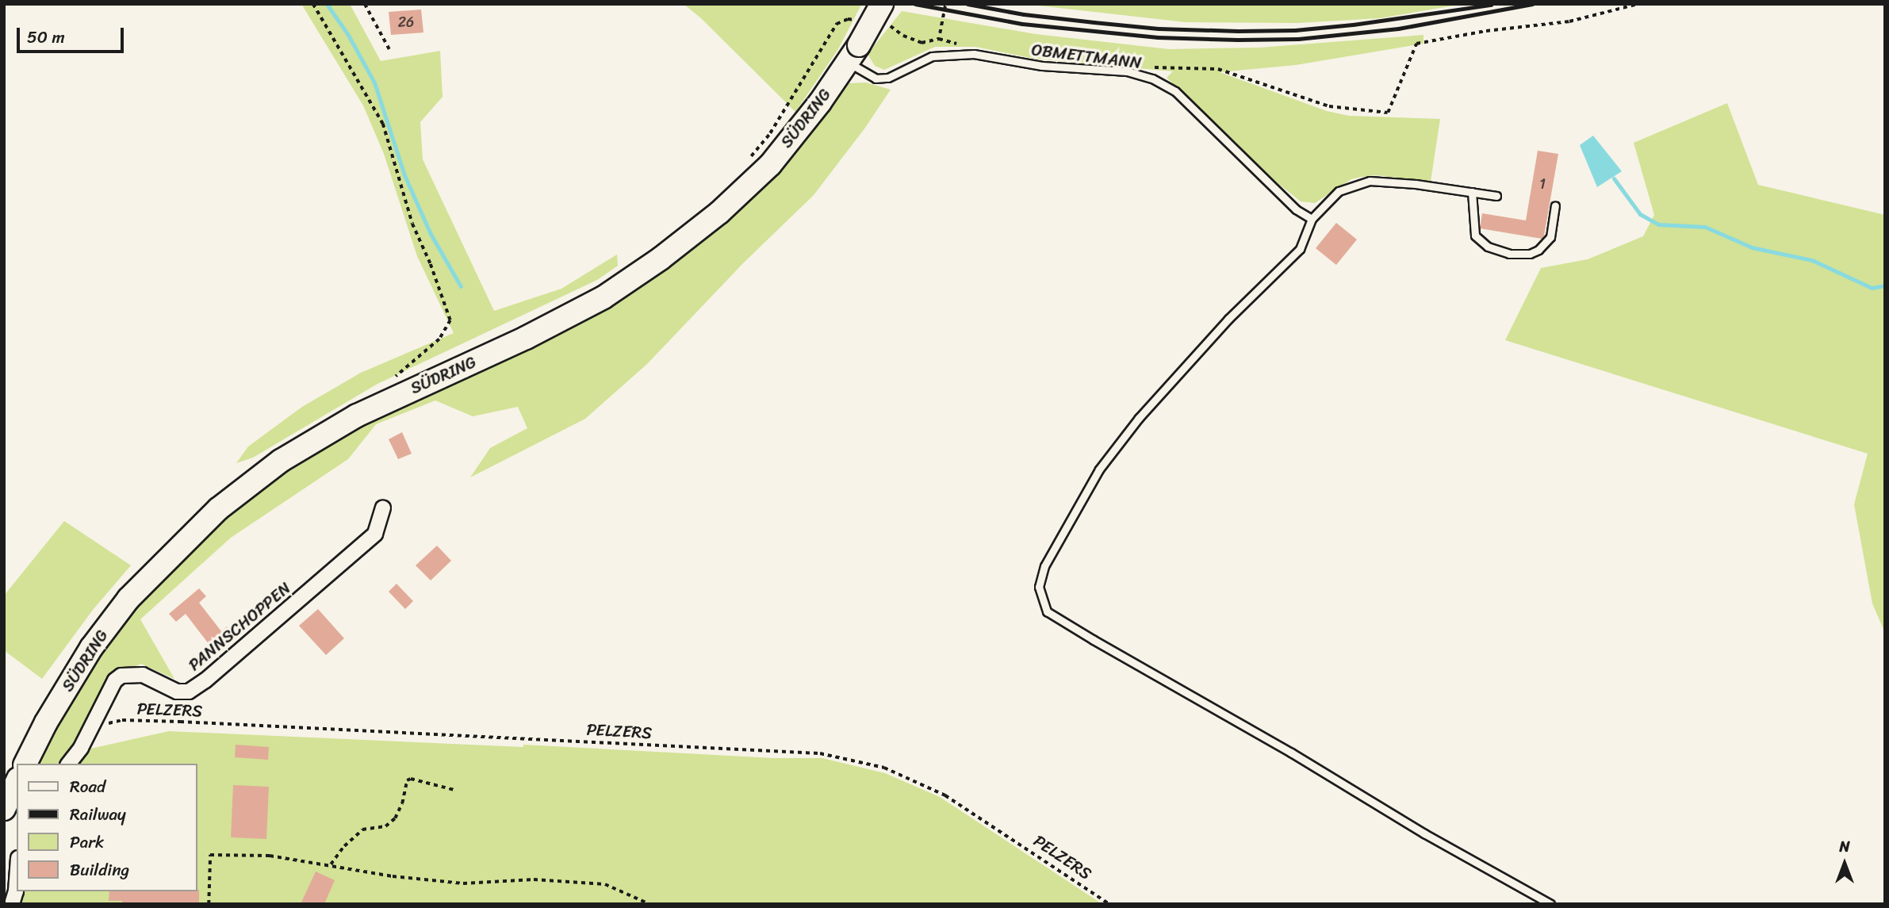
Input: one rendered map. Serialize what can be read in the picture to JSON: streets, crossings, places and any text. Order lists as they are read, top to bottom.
{
  "streets": {
    "main road": ["SÜDRING"],
    "street": ["PANNSCHOPPEN"],
    "lane": ["OBMETTMANN"],
    "path": ["PELZERS"]
  },
  "crossings": [
    ["OBMETTMANN", "SÜDRING"],
    ["PANNSCHOPPEN", "PELZERS"]
  ],
  "house_numbers": ["26", "1"],
  "legend": [
    "Road",
    "Railway",
    "Park",
    "Building"
  ],
  "scale_bar": "50 m",
  "north": "top"
}
